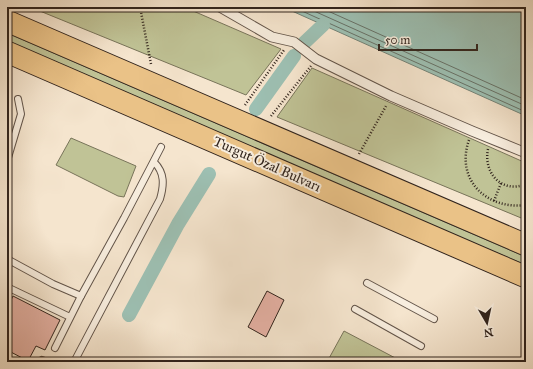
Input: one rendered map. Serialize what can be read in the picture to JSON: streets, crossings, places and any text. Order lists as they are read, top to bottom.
{
  "streets": {
    "highway": ["Turgut Özal Bulvarı"]
  },
  "scale_bar": "50 m",
  "north": "bottom"
}
